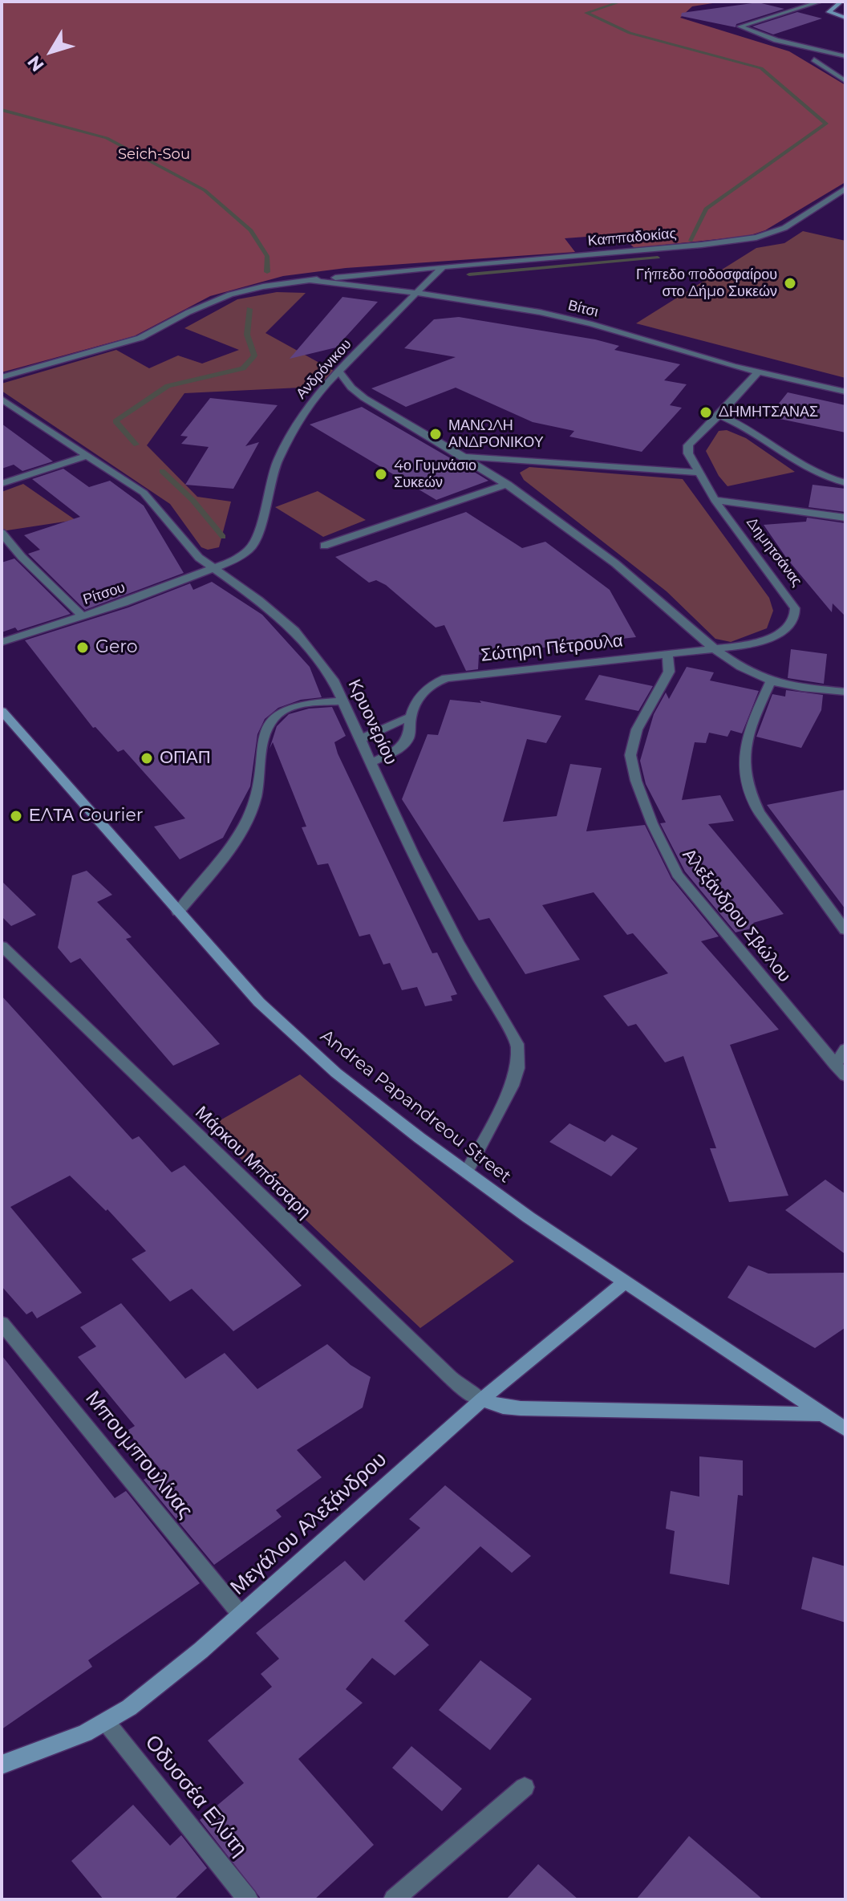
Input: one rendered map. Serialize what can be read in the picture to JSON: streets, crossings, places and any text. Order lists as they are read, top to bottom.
{
  "streets": {
    "main road": ["Andrea Papandreou Street", "Μεγάλου Αλεξάνδρου"],
    "street": [
      "Καππαδοκίας",
      "Βίτσι",
      "Ανδρόνικου",
      "Δημητσάνας",
      "Ρίτσου",
      "Σώτηρη Πέτρουλα",
      "Κρυονερίου",
      "Αλεξάνδρου Σβώλου",
      "Μάρκου Μπότσαρη",
      "Μπουμπουλίνας",
      "Οδυσσέα Ελύτη"
    ]
  },
  "crossings": [
    ["Βίτσι", "Ανδρόνικου"],
    ["Ανδρόνικου", "Ρίτσου"],
    ["Ανδρόνικου", "Κρυονερίου"],
    ["Δημητσάνας", "Σώτηρη Πέτρουλα"],
    ["Ρίτσου", "Κρυονερίου"],
    ["Σώτηρη Πέτρουλα", "Κρυονερίου"],
    ["Σώτηρη Πέτρουλα", "Αλεξάνδρου Σβώλου"],
    ["Κρυονερίου", "Andrea Papandreou Street"],
    ["Andrea Papandreou Street", "Μεγάλου Αλεξάνδρου"],
    ["Μάρκου Μπότσαρη", "Μεγάλου Αλεξάνδρου"],
    ["Μπουμπουλίνας", "Μεγάλου Αλεξάνδρου"],
    ["Μεγάλου Αλεξάνδρου", "Οδυσσέα Ελύτη"]
  ],
  "parks": ["Seich-Sou"],
  "places": [
    "Γήπεδο ποδοσφαίρου στο Δήμο Συκεών",
    "ΔΗΜΗΤΣΑΝΑΣ",
    "ΜΑΝΩΛΗ ΑΝΔΡΟΝΙΚΟΥ",
    "4ο Γυμνάσιο Συκεών",
    "Gero",
    "ΟΠΑΠ",
    "ΕΛΤΑ Courier"
  ],
  "north": "bottom left"
}
